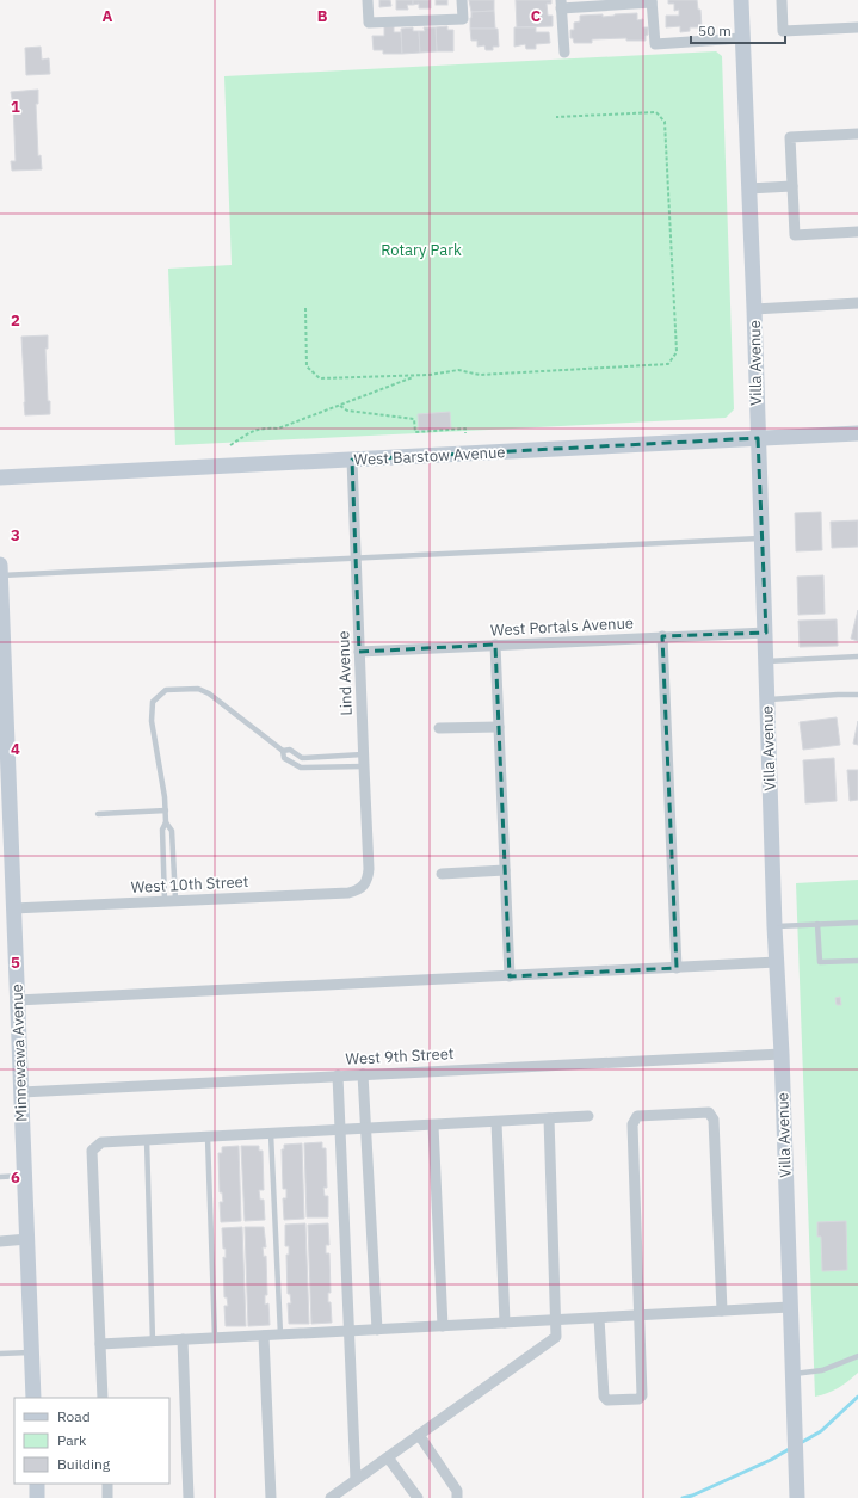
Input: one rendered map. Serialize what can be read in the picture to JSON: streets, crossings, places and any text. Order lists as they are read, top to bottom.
{
  "streets": {
    "main road": ["Villa Avenue", "West Barstow Avenue", "Minnewawa Avenue"],
    "street": [
      "West Portals Avenue",
      "Lind Avenue",
      "West 10th Street",
      "West 9th Street"
    ]
  },
  "crossings": [
    ["Villa Avenue", "West Barstow Avenue"],
    ["Villa Avenue", "West Portals Avenue"],
    ["Villa Avenue", "West 9th Street"],
    ["West Barstow Avenue", "Lind Avenue"],
    ["West Portals Avenue", "Lind Avenue"],
    ["Lind Avenue", "West 10th Street"],
    ["West 10th Street", "Minnewawa Avenue"],
    ["Minnewawa Avenue", "West 9th Street"]
  ],
  "parks": ["Rotary Park"],
  "legend": ["Road", "Park", "Building"],
  "scale_bar": "50 m",
  "grid": {
    "columns": ["A", "B", "C"],
    "rows": [
      "1",
      "2",
      "3",
      "4",
      "5",
      "6"
    ]
  }
}
